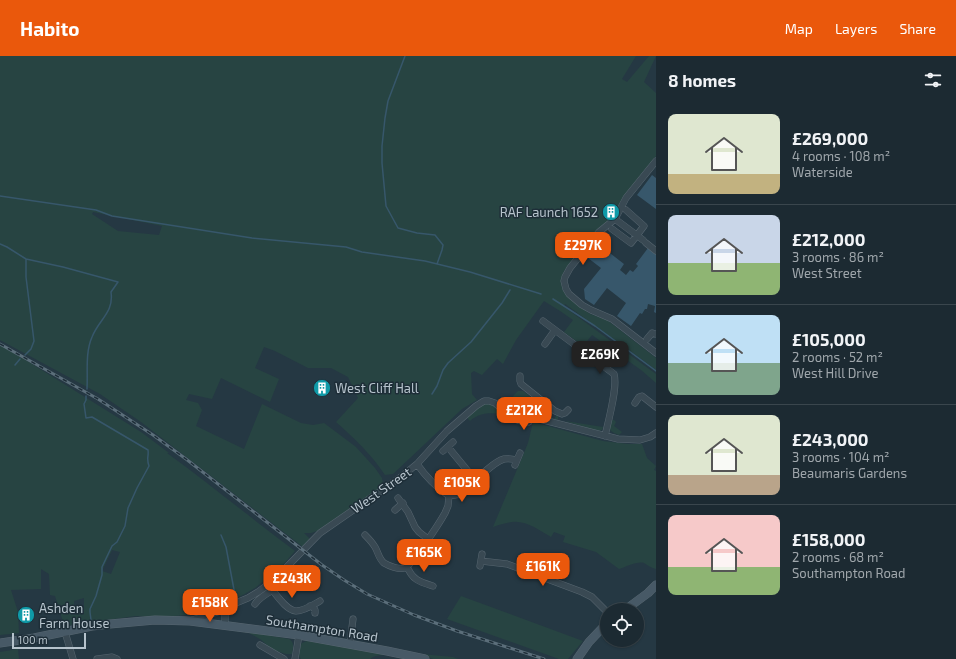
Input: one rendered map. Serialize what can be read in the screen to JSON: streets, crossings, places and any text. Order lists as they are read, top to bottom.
{
  "streets": {
    "street": ["West Street", "Southampton Road"]
  },
  "crossings": [
    ["West Street", "Southampton Road"]
  ],
  "places": {
    "building": ["RAF Launch 1652", "West Cliff Hall", "Ashden Farm House"]
  },
  "scale_bar": "100 m",
  "page": {
    "header": "Habito",
    "nav": ["Map", "Layers", "Share"],
    "heading": "8 homes",
    "list": [
      {
        "name": "£269,000",
        "note": "4 rooms · 108 m² · Waterside"
      },
      {
        "name": "£212,000",
        "note": "3 rooms · 86 m² · West Street"
      },
      {
        "name": "£105,000",
        "note": "2 rooms · 52 m² · West Hill Drive"
      },
      {
        "name": "£243,000",
        "note": "3 rooms · 104 m² · Beaumaris Gardens"
      },
      {
        "name": "£158,000",
        "note": "2 rooms · 68 m² · Southampton Road"
      }
    ],
    "price": [
      "£297K",
      "£269K",
      "£212K",
      "£105K",
      "£165K",
      "£161K",
      "£243K",
      "£158K"
    ],
    "scale": "100 m"
  }
}
